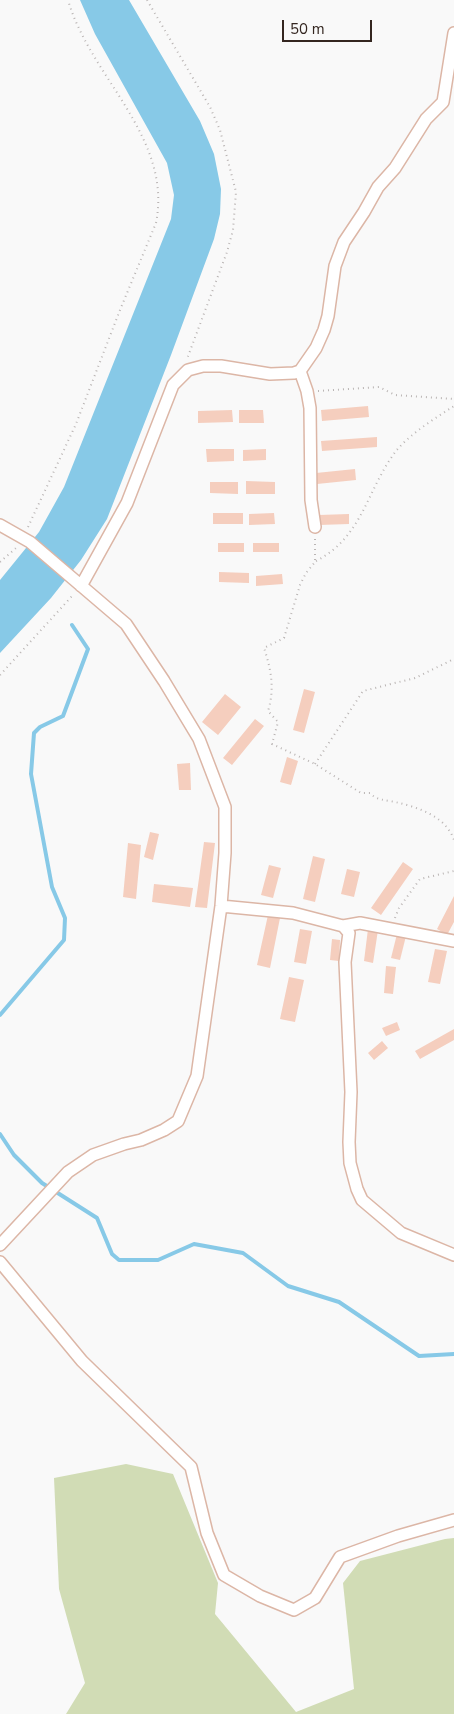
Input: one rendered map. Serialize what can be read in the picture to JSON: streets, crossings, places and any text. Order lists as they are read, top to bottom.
{
  "scale_bar": "50 m"
}
